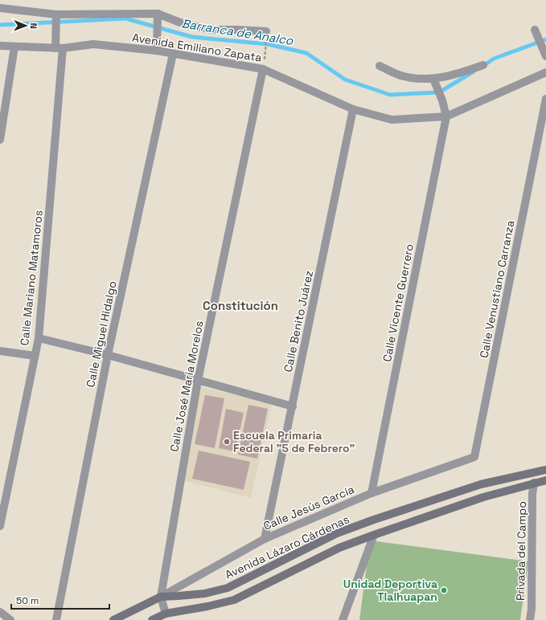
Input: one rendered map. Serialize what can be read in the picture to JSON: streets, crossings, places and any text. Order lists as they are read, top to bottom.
{
  "streets": {
    "main road": ["Avenida Lázaro Cárdenas"],
    "street": [
      "Avenida Emiliano Zapata",
      "Calle Mariano Matamoros",
      "Calle Venustiano Carranza",
      "Calle Vicente Guerrero",
      "Calle Benito Juárez",
      "Calle Miguel Hidalgo",
      "Calle José María Morelos",
      "Calle Jesús García",
      "Privada del Campo"
    ]
  },
  "crossings": [
    ["Avenida Emiliano Zapata", "Calle Mariano Matamoros"],
    ["Avenida Emiliano Zapata", "Calle Vicente Guerrero"],
    ["Avenida Emiliano Zapata", "Calle Benito Juárez"],
    ["Avenida Emiliano Zapata", "Calle Miguel Hidalgo"],
    ["Avenida Emiliano Zapata", "Calle José María Morelos"],
    ["Calle Venustiano Carranza", "Calle Jesús García"],
    ["Calle Vicente Guerrero", "Calle Jesús García"],
    ["Calle Benito Juárez", "Calle Jesús García"],
    ["Calle José María Morelos", "Calle Jesús García"],
    ["Calle José María Morelos", "Avenida Lázaro Cárdenas"],
    ["Calle Jesús García", "Avenida Lázaro Cárdenas"],
    ["Avenida Lázaro Cárdenas", "Privada del Campo"]
  ],
  "districts": ["Constitución"],
  "water": ["Barranca de Analco"],
  "places": ["Escuela Primaria Federal \"5 de Febrero\"", "Unidad Deportiva Tlalhuapan"],
  "scale_bar": "50 m",
  "north": "right"
}
